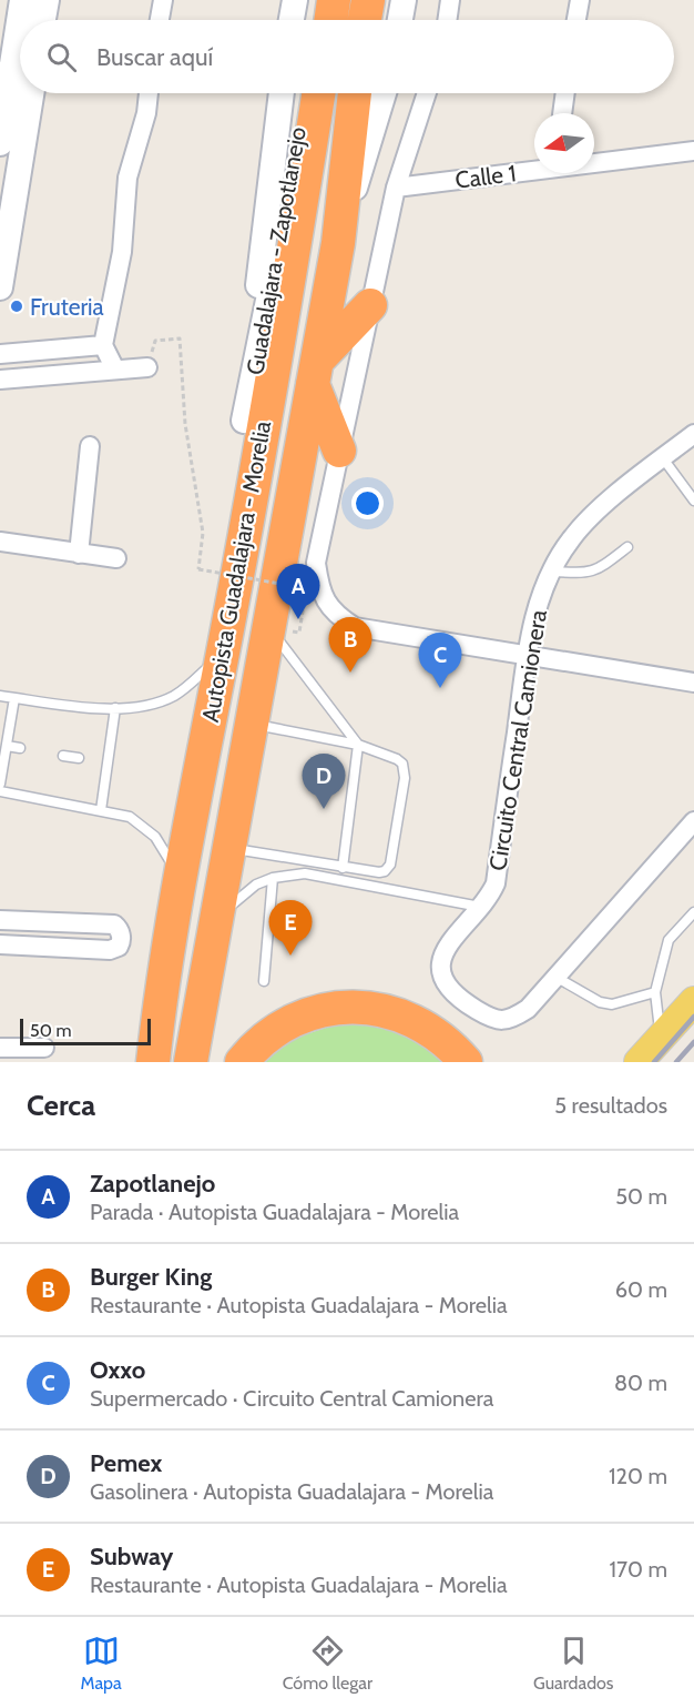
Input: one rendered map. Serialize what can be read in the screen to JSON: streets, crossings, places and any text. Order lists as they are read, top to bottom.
{
  "streets": {
    "highway": ["Autopista Guadalajara - Morelia"],
    "street": ["Calle 1", "Guadalajara - Zapotlanejo", "Circuito Central Camionera"]
  },
  "places": ["Fruteria"],
  "scale_bar": "50 m",
  "north": "left",
  "page": {
    "search": "Buscar aquí",
    "pins": [
      "A",
      "B",
      "C",
      "D",
      "E"
    ],
    "scale": "50 m",
    "heading": ["Cerca", "5 resultados"],
    "list": [
      {
        "mark": "A",
        "name": "Zapotlanejo",
        "note": "Parada · Autopista Guadalajara - Morelia",
        "value": "50 m"
      },
      {
        "mark": "B",
        "name": "Burger King",
        "note": "Restaurante · Autopista Guadalajara - Morelia",
        "value": "60 m"
      },
      {
        "mark": "C",
        "name": "Oxxo",
        "note": "Supermercado · Circuito Central Camionera",
        "value": "80 m"
      },
      {
        "mark": "D",
        "name": "Pemex",
        "note": "Gasolinera · Autopista Guadalajara - Morelia",
        "value": "120 m"
      },
      {
        "mark": "E",
        "name": "Subway",
        "note": "Restaurante · Autopista Guadalajara - Morelia",
        "value": "170 m"
      }
    ],
    "nav": ["Mapa", "Cómo llegar", "Guardados"]
  }
}
